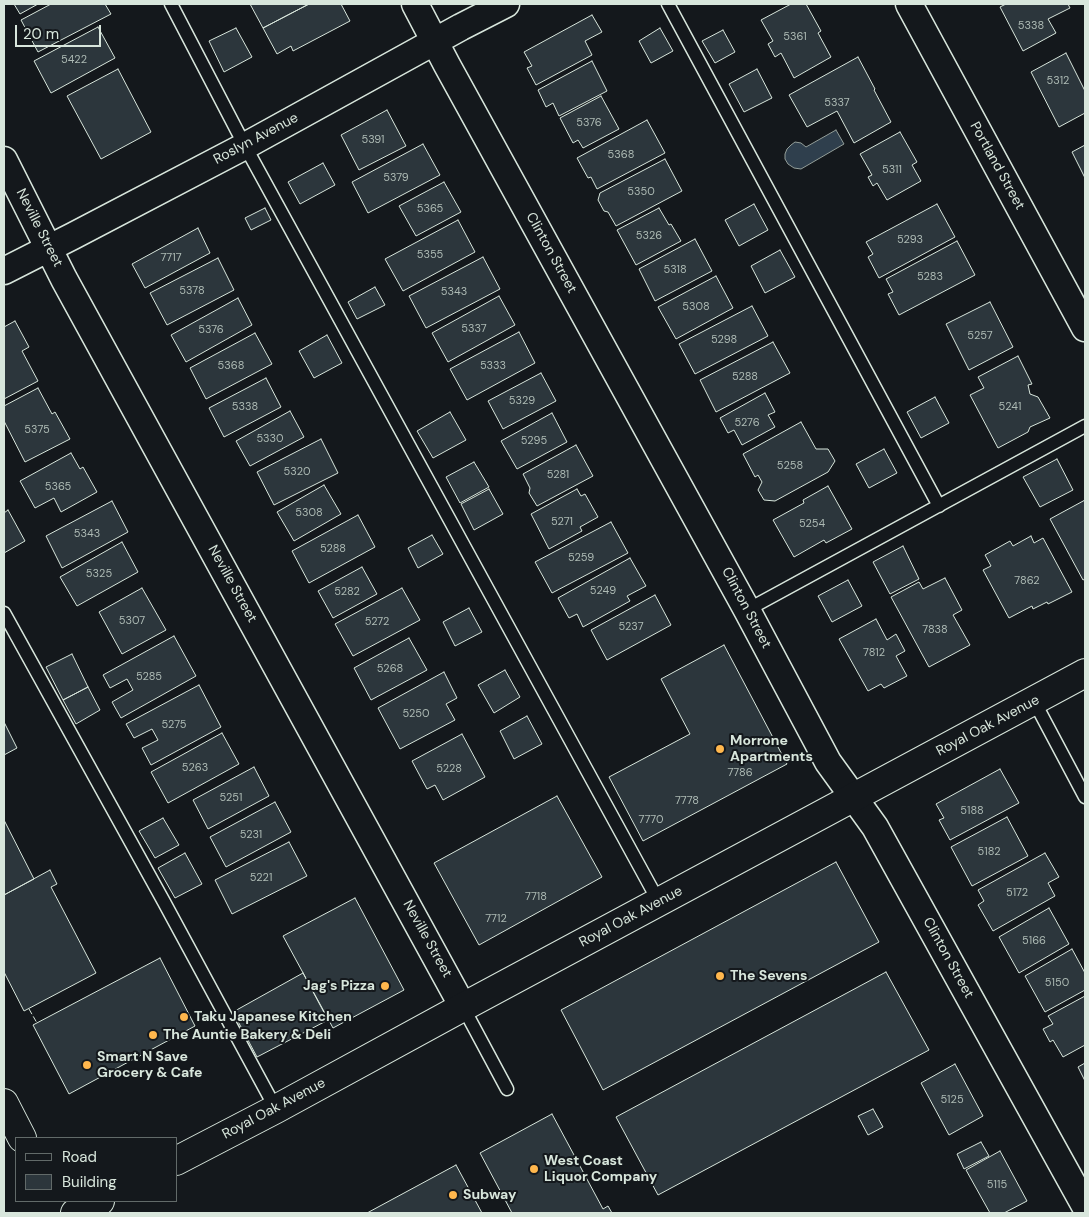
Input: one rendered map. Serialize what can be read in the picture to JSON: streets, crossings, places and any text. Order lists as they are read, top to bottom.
{
  "streets": {
    "street": [
      "Roslyn Avenue",
      "Portland Street",
      "Neville Street",
      "Clinton Street",
      "Royal Oak Avenue"
    ]
  },
  "crossings": [
    ["Roslyn Avenue", "Neville Street"],
    ["Roslyn Avenue", "Clinton Street"],
    ["Neville Street", "Royal Oak Avenue"],
    ["Clinton Street", "Royal Oak Avenue"]
  ],
  "places": [
    "Morrone Apartments",
    "The Sevens",
    "Jag's Pizza",
    "Taku Japanese Kitchen",
    "The Auntie Bakery & Deli",
    "Smart N Save Grocery & Cafe",
    "West Coast Liquor Company",
    "Subway"
  ],
  "house_numbers": [
    "5338",
    "5361",
    "5422",
    "5312",
    "5337",
    "5376",
    "5391",
    "5368",
    "5311",
    "5379",
    "5350",
    "5365",
    "5326",
    "5293",
    "5355",
    "7717",
    "5318",
    "5283",
    "5378",
    "5343",
    "5308",
    "5337",
    "5376",
    "5257",
    "5298",
    "5368",
    "5333",
    "5288",
    "5329",
    "5338",
    "5241",
    "5276",
    "5375",
    "5330",
    "5295",
    "5258",
    "5320",
    "5281",
    "5365",
    "5308",
    "5271",
    "5254",
    "5343",
    "5288",
    "5259",
    "5325",
    "7862",
    "5249",
    "5282",
    "5307",
    "5272",
    "5237",
    "7838",
    "7812",
    "5268",
    "5285",
    "5250",
    "5275",
    "5263",
    "5228",
    "7786",
    "5251",
    "7778",
    "5188",
    "7770",
    "5231",
    "5182",
    "5221",
    "5172",
    "7718",
    "7712",
    "5166",
    "5150",
    "5125",
    "5115"
  ],
  "legend": ["Road", "Building"],
  "scale_bar": "20 m"
}
